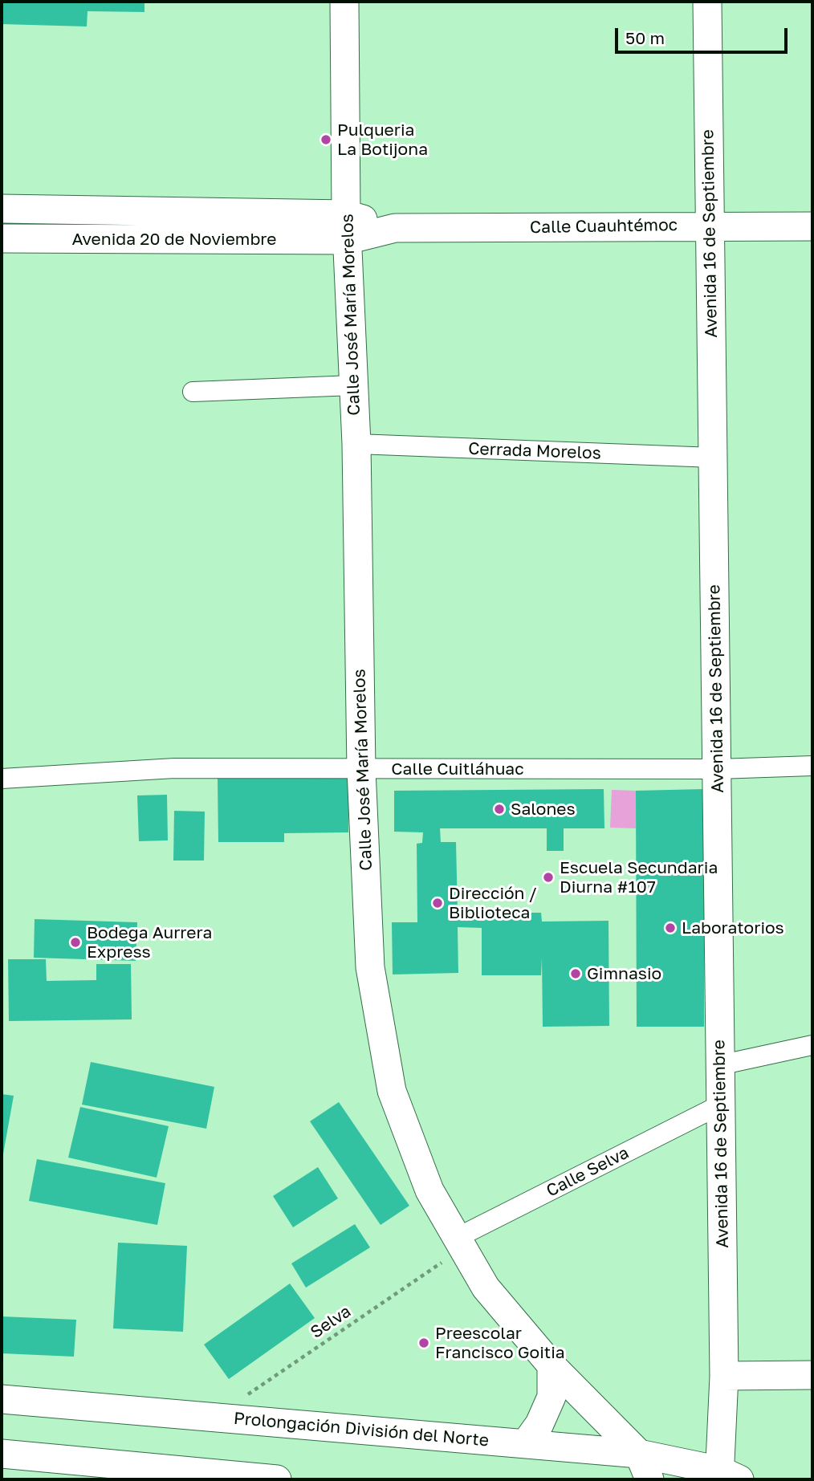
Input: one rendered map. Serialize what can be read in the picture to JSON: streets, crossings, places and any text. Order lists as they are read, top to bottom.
{
  "streets": {
    "street": [
      "Calle Cuauhtémoc",
      "Avenida 16 de Septiembre",
      "Avenida 20 de Noviembre",
      "Calle José María Morelos",
      "Cerrada Morelos",
      "Calle Cuitláhuac",
      "Calle Selva",
      "Prolongación División del Norte"
    ],
    "path": ["Selva"]
  },
  "crossings": [
    ["Calle Cuauhtémoc", "Avenida 16 de Septiembre"],
    ["Calle Cuauhtémoc", "Avenida 20 de Noviembre"],
    ["Calle Cuauhtémoc", "Calle José María Morelos"],
    ["Avenida 16 de Septiembre", "Cerrada Morelos"],
    ["Avenida 16 de Septiembre", "Calle Cuitláhuac"],
    ["Avenida 16 de Septiembre", "Calle Selva"],
    ["Avenida 16 de Septiembre", "Prolongación División del Norte"],
    ["Avenida 20 de Noviembre", "Calle José María Morelos"],
    ["Calle José María Morelos", "Cerrada Morelos"],
    ["Calle José María Morelos", "Calle Cuitláhuac"],
    ["Calle José María Morelos", "Calle Selva"],
    ["Calle José María Morelos", "Selva"],
    ["Calle José María Morelos", "Prolongación División del Norte"],
    ["Calle Selva", "Selva"],
    ["Selva", "Prolongación División del Norte"]
  ],
  "places": [
    "Pulqueria La Botijona",
    "Salones",
    "Escuela Secundaria Diurna #107",
    "Dirección / Biblioteca",
    "Laboratorios",
    "Bodega Aurrera Express",
    "Gimnasio",
    "Preescolar Francisco Goitia"
  ],
  "scale_bar": "50 m"
}
